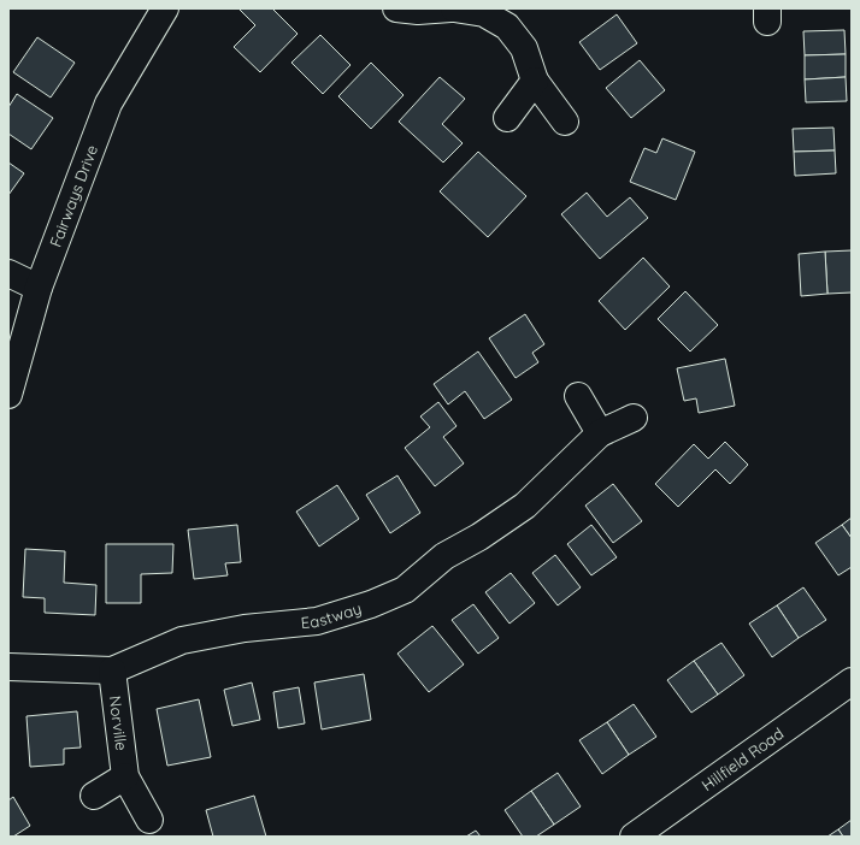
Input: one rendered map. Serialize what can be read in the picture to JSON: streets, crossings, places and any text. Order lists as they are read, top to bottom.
{
  "streets": {
    "street": [
      "Fairways Drive",
      "Eastway",
      "Norville",
      "Hillfield Road"
    ]
  },
  "crossings": [
    ["Eastway", "Norville"]
  ]
}
